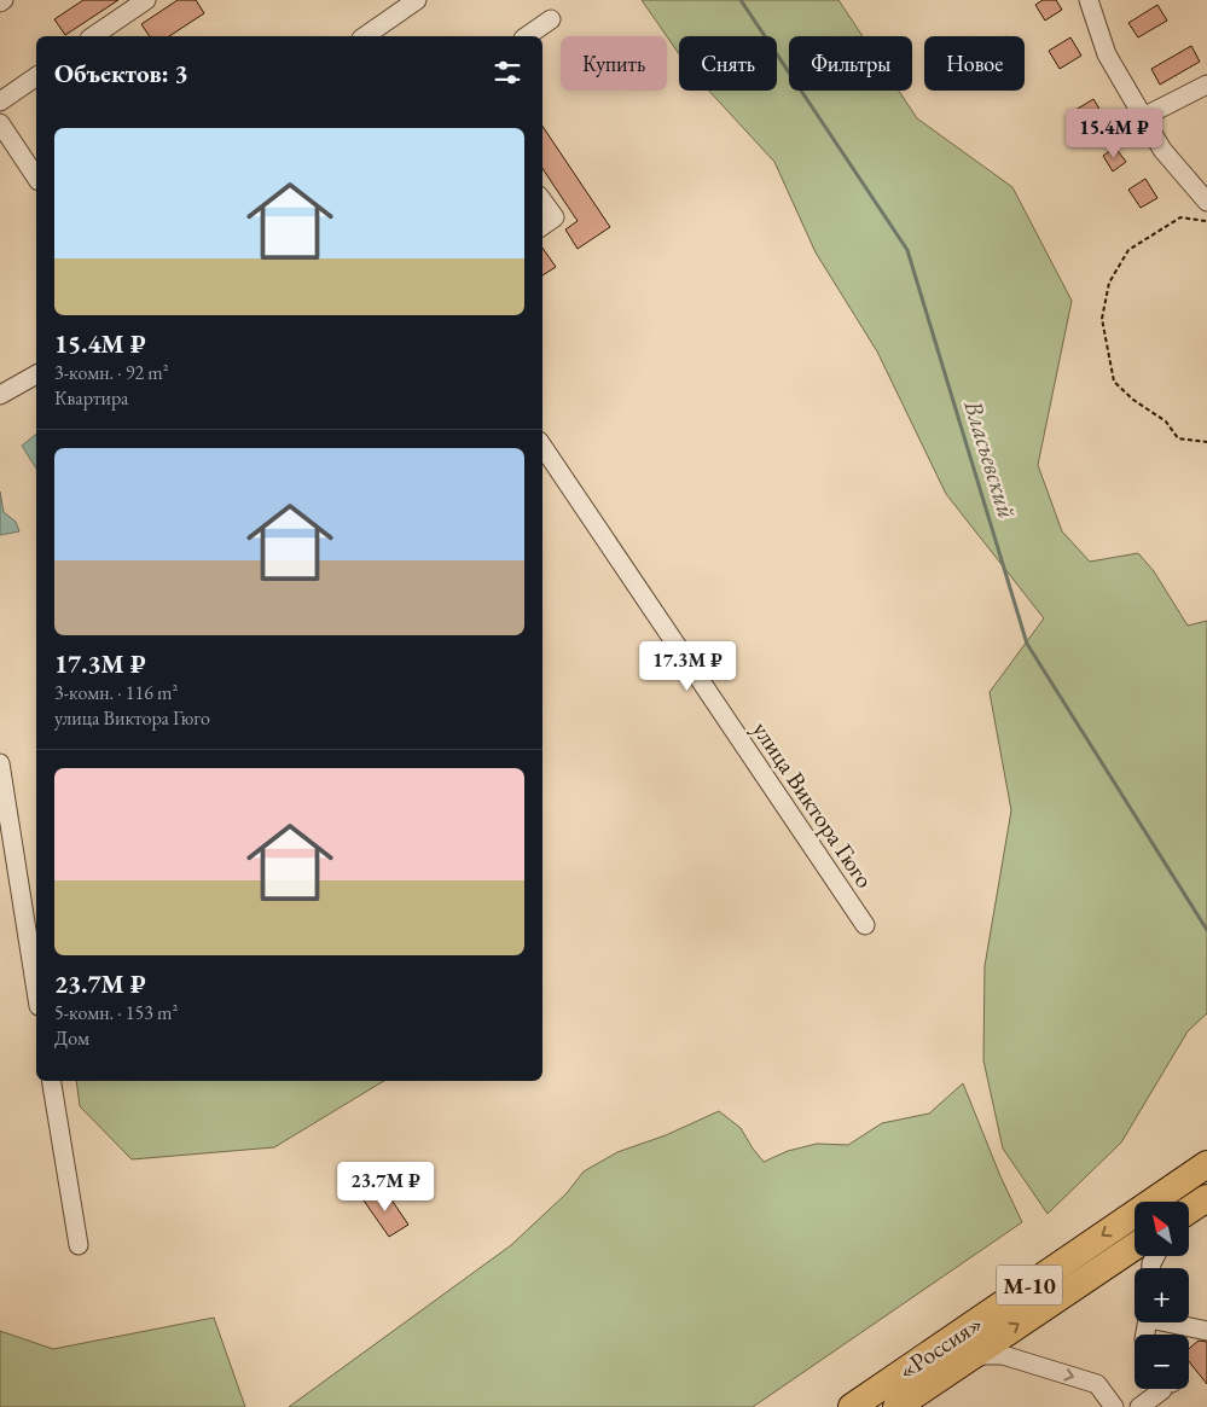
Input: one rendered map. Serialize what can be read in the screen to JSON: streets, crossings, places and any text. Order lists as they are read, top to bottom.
{
  "streets": {
    "highway": ["М-10", "«Россия»"],
    "street": ["улица Виктора Гюго"]
  },
  "water": ["Власьевский"],
  "north": "top left",
  "page": {
    "chip": [
      "Купить",
      "Снять",
      "Фильтры",
      "Новое"
    ],
    "heading": "Объектов: 3",
    "price": ["15.4M ₽", "17.3M ₽", "23.7M ₽"],
    "list": [
      {
        "name": "15.4M ₽",
        "note": "3-комн. · 92 m² · Квартира"
      },
      {
        "name": "17.3M ₽",
        "note": "3-комн. · 116 m² · улица Виктора Гюго"
      },
      {
        "name": "23.7M ₽",
        "note": "5-комн. · 153 m² · Дом"
      }
    ],
    "map_buttons": ["+", "−"]
  }
}
